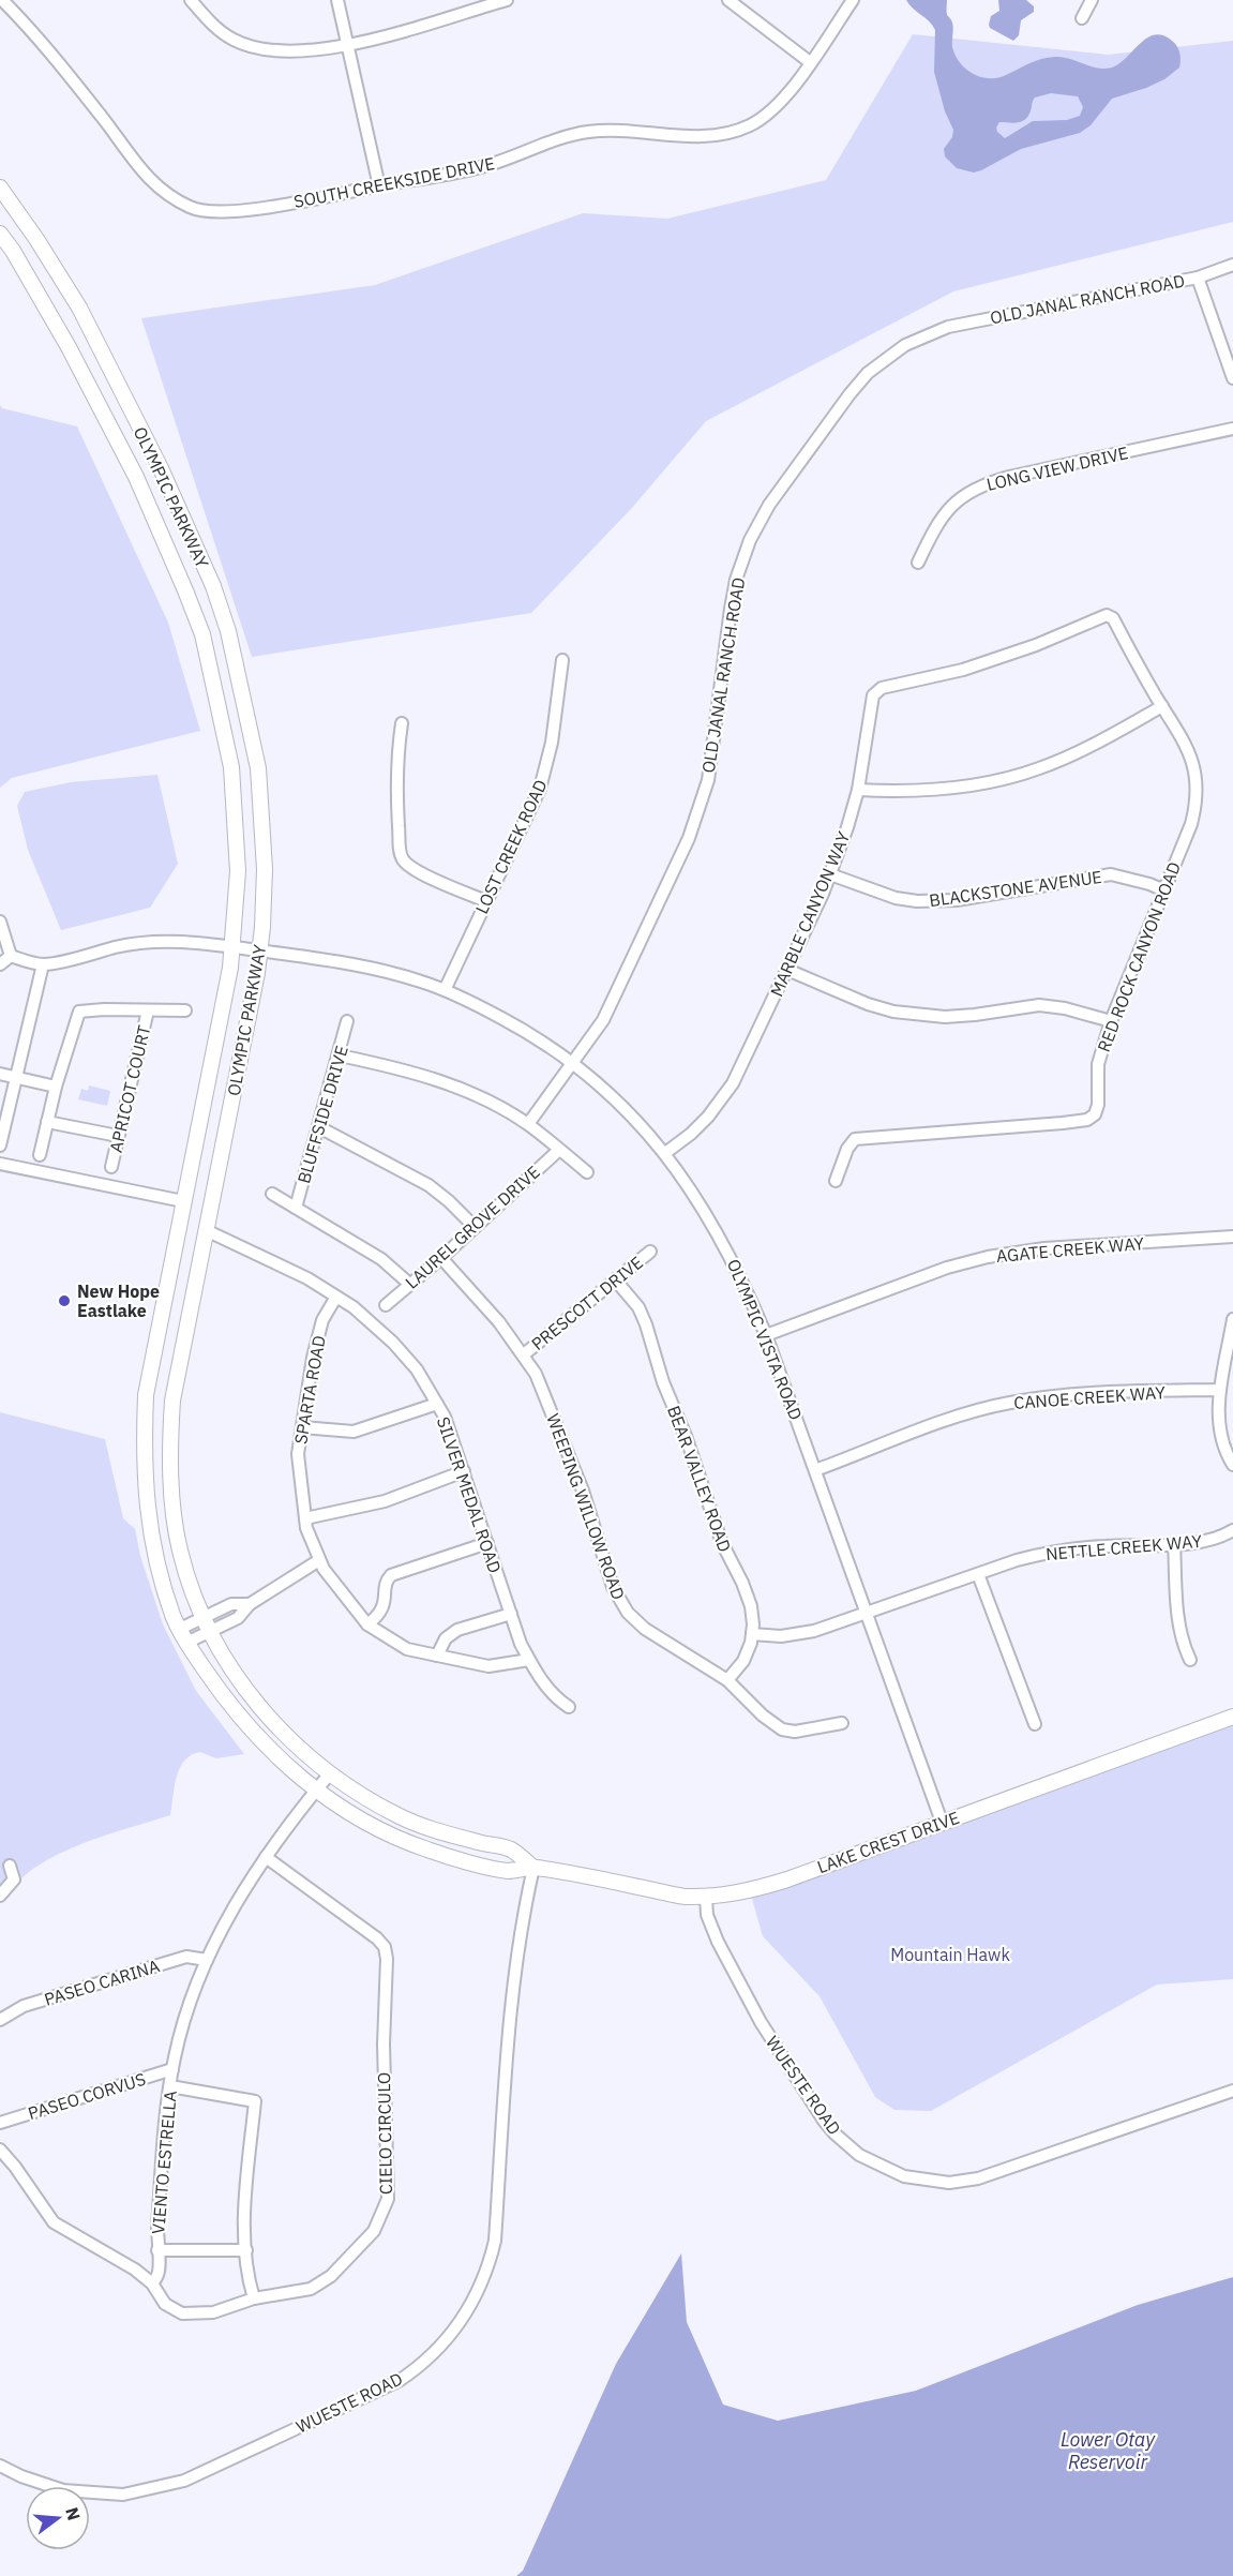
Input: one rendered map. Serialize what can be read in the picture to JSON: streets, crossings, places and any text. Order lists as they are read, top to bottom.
{
  "streets": {
    "main road": ["OLYMPIC PARKWAY", "LAKE CREST DRIVE"],
    "street": [
      "SOUTH CREEKSIDE DRIVE",
      "OLD JANAL RANCH ROAD",
      "LONG VIEW DRIVE",
      "LOST CREEK ROAD",
      "BLACKSTONE AVENUE",
      "MARBLE CANYON WAY",
      "RED ROCK CANYON ROAD",
      "APRICOT COURT",
      "BLUFFSIDE DRIVE",
      "LAUREL GROVE DRIVE",
      "AGATE CREEK WAY",
      "PRESCOTT DRIVE",
      "OLYMPIC VISTA ROAD",
      "SPARTA ROAD",
      "CANOE CREEK WAY",
      "BEAR VALLEY ROAD",
      "SILVER MEDAL ROAD",
      "WEEPING WILLOW ROAD",
      "NETTLE CREEK WAY",
      "PASEO CARINA",
      "WUESTE ROAD",
      "PASEO CORVUS",
      "CIELO CIRCULO",
      "VIENTO ESTRELLA"
    ]
  },
  "crossings": [
    ["OLD JANAL RANCH ROAD", "OLYMPIC VISTA ROAD"],
    ["OLYMPIC PARKWAY", "OLYMPIC VISTA ROAD"],
    ["OLYMPIC PARKWAY", "SILVER MEDAL ROAD"],
    ["OLYMPIC PARKWAY", "LAKE CREST DRIVE"],
    ["LOST CREEK ROAD", "OLYMPIC VISTA ROAD"],
    ["BLACKSTONE AVENUE", "MARBLE CANYON WAY"],
    ["BLACKSTONE AVENUE", "RED ROCK CANYON ROAD"],
    ["MARBLE CANYON WAY", "RED ROCK CANYON ROAD"],
    ["MARBLE CANYON WAY", "OLYMPIC VISTA ROAD"],
    ["LAUREL GROVE DRIVE", "WEEPING WILLOW ROAD"],
    ["AGATE CREEK WAY", "OLYMPIC VISTA ROAD"],
    ["PRESCOTT DRIVE", "BEAR VALLEY ROAD"],
    ["PRESCOTT DRIVE", "WEEPING WILLOW ROAD"],
    ["OLYMPIC VISTA ROAD", "CANOE CREEK WAY"],
    ["OLYMPIC VISTA ROAD", "NETTLE CREEK WAY"],
    ["OLYMPIC VISTA ROAD", "LAKE CREST DRIVE"],
    ["SPARTA ROAD", "SILVER MEDAL ROAD"],
    ["BEAR VALLEY ROAD", "WEEPING WILLOW ROAD"],
    ["BEAR VALLEY ROAD", "NETTLE CREEK WAY"],
    ["LAKE CREST DRIVE", "WUESTE ROAD"],
    ["LAKE CREST DRIVE", "VIENTO ESTRELLA"],
    ["PASEO CARINA", "VIENTO ESTRELLA"],
    ["PASEO CORVUS", "VIENTO ESTRELLA"],
    ["CIELO CIRCULO", "VIENTO ESTRELLA"]
  ],
  "water": ["Lower Otay Reservoir"],
  "parks": ["Mountain Hawk"],
  "places": ["New Hope Eastlake"],
  "north": "right"
}
